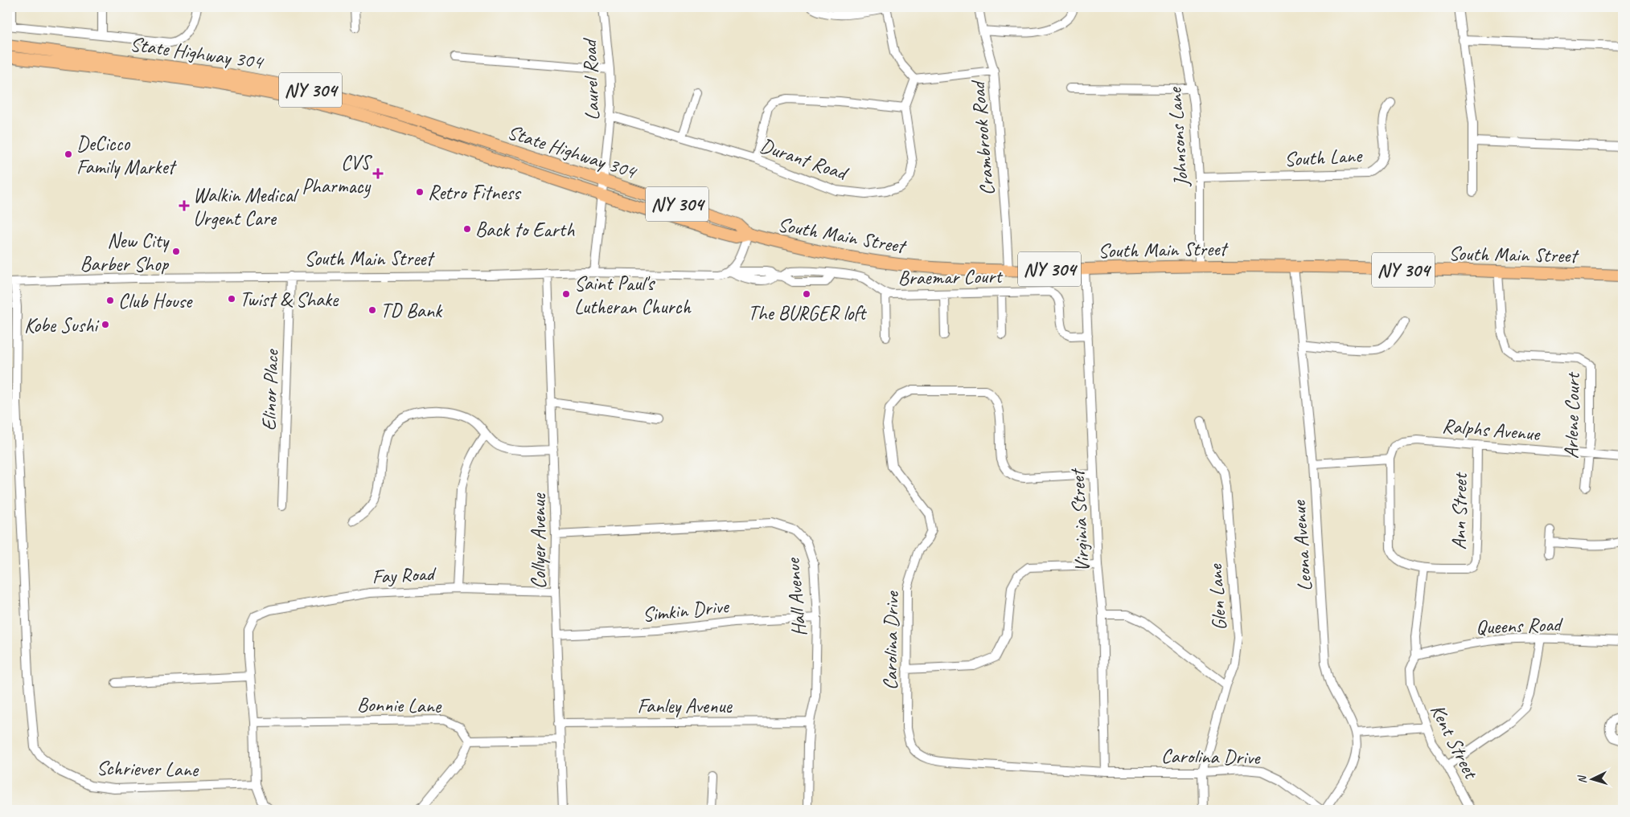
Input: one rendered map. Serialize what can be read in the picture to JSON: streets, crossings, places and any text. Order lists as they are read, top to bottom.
{
  "streets": {
    "main road": ["State Highway 304", "NY 304", "South Main Street"],
    "street": [
      "Laurel Road",
      "Johnsons Lane",
      "Crambrook Road",
      "South Lane",
      "Durant Road",
      "Braemar Court",
      "Elinor Place",
      "Arlene Court",
      "Ralphs Avenue",
      "Ann Street",
      "Virginia Street",
      "Collyer Avenue",
      "Leona Avenue",
      "Fay Road",
      "Hall Avenue",
      "Glen Lane",
      "Simkin Drive",
      "Queens Road",
      "Carolina Drive",
      "Bonnie Lane",
      "Fanley Avenue",
      "Kent Street",
      "Schriever Lane"
    ]
  },
  "crossings": [
    ["State Highway 304", "Laurel Road"],
    ["State Highway 304", "South Main Street"],
    ["Laurel Road", "Durant Road"],
    ["Laurel Road", "South Main Street"],
    ["Johnsons Lane", "South Lane"],
    ["Johnsons Lane", "South Main Street"],
    ["Crambrook Road", "South Main Street"],
    ["South Main Street", "Braemar Court"],
    ["South Main Street", "Elinor Place"],
    ["South Main Street", "Arlene Court"],
    ["South Main Street", "Virginia Street"],
    ["South Main Street", "Collyer Avenue"],
    ["South Main Street", "Leona Avenue"],
    ["South Main Street", "Schriever Lane"],
    ["Braemar Court", "Virginia Street"],
    ["Arlene Court", "Ralphs Avenue"],
    ["Ralphs Avenue", "Ann Street"],
    ["Ann Street", "Kent Street"],
    ["Virginia Street", "Carolina Drive"],
    ["Collyer Avenue", "Fay Road"],
    ["Collyer Avenue", "Hall Avenue"],
    ["Collyer Avenue", "Simkin Drive"],
    ["Collyer Avenue", "Fanley Avenue"],
    ["Hall Avenue", "Simkin Drive"],
    ["Hall Avenue", "Fanley Avenue"],
    ["Glen Lane", "Carolina Drive"],
    ["Queens Road", "Kent Street"]
  ],
  "places": {
    "other": [
      "DeCicco Family Market",
      "Retro Fitness",
      "Back to Earth",
      "New City Barber Shop",
      "Saint Paul's Lutheran Church",
      "The BURGER loft",
      "Twist & Shake",
      "Club House",
      "TD Bank",
      "Kobe Sushi"
    ],
    "health": ["CVS Pharmacy", "Walkin Medical Urgent Care"]
  },
  "north": "left"
}
